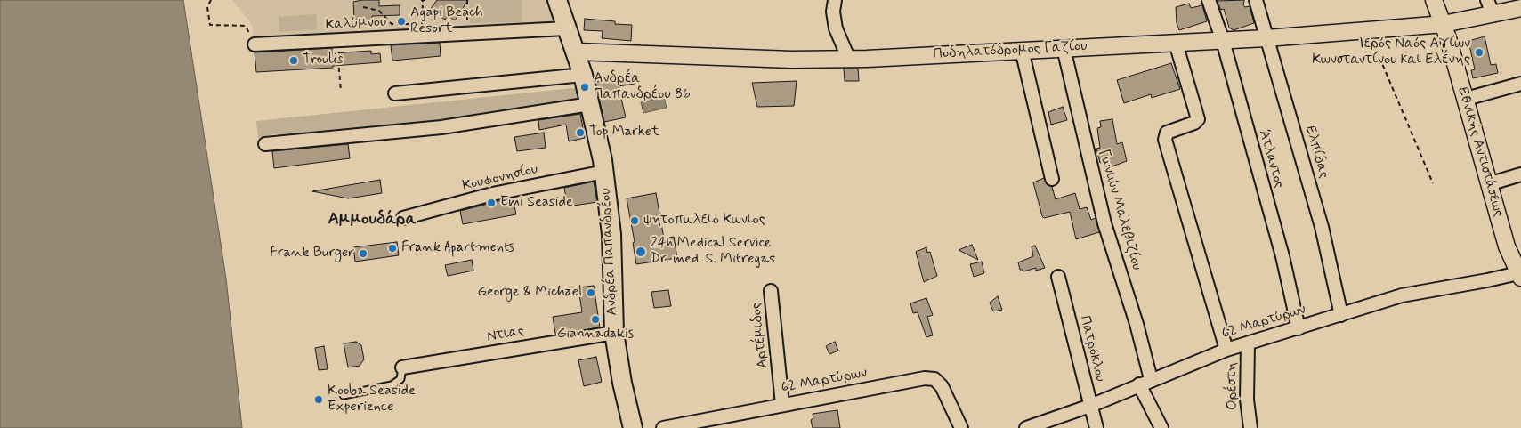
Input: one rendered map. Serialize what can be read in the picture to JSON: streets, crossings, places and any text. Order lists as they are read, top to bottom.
{
  "streets": {
    "main road": ["Ανδρέα Παπανδρέου"],
    "street": [
      "Καλύμνου",
      "Ποδηλατόδρομος Γαζίου",
      "Ελπίδας",
      "Εθνικής Αντιστάσεως",
      "Άτλαντος",
      "Κουφονησίου",
      "Γωνιών Μαλεβιζίου",
      "62 Μαρτύρων",
      "Ντιας",
      "Αρτέμιδος",
      "Πατρόκλου",
      "Ορέστη"
    ]
  },
  "crossings": [
    ["Καλύμνου", "Ανδρέα Παπανδρέου"],
    ["Ποδηλατόδρομος Γαζίου", "Ελπίδας"],
    ["Ποδηλατόδρομος Γαζίου", "Εθνικής Αντιστάσεως"],
    ["Ποδηλατόδρομος Γαζίου", "Άτλαντος"],
    ["Ποδηλατόδρομος Γαζίου", "Γωνιών Μαλεβιζίου"],
    ["Ποδηλατόδρομος Γαζίου", "Ανδρέα Παπανδρέου"],
    ["Ελπίδας", "62 Μαρτύρων"],
    ["Εθνικής Αντιστάσεως", "62 Μαρτύρων"],
    ["Άτλαντος", "62 Μαρτύρων"],
    ["Κουφονησίου", "Ανδρέα Παπανδρέου"],
    ["Γωνιών Μαλεβιζίου", "62 Μαρτύρων"],
    ["Ανδρέα Παπανδρέου", "Ντιας"],
    ["62 Μαρτύρων", "Αρτέμιδος"],
    ["62 Μαρτύρων", "Πατρόκλου"],
    ["62 Μαρτύρων", "Ορέστη"]
  ],
  "districts": ["Αμμουδάρα"],
  "places": [
    "Agapi Beach Resort",
    "Ιερός Ναός Αγίων Κωνσταντίνου και Ελένης",
    "Troulis",
    "Ανδρέα Παπανδρέου 86",
    "Top Market",
    "Emi Seaside",
    "ψητοπωλειο Κωνιος",
    "Frank Apartments",
    "24h Medical Service Dr. med. S. Mitregas",
    "Frank Burger",
    "George & Michael",
    "Giannadakis",
    "Kooba Seaside Experience"
  ]
}
